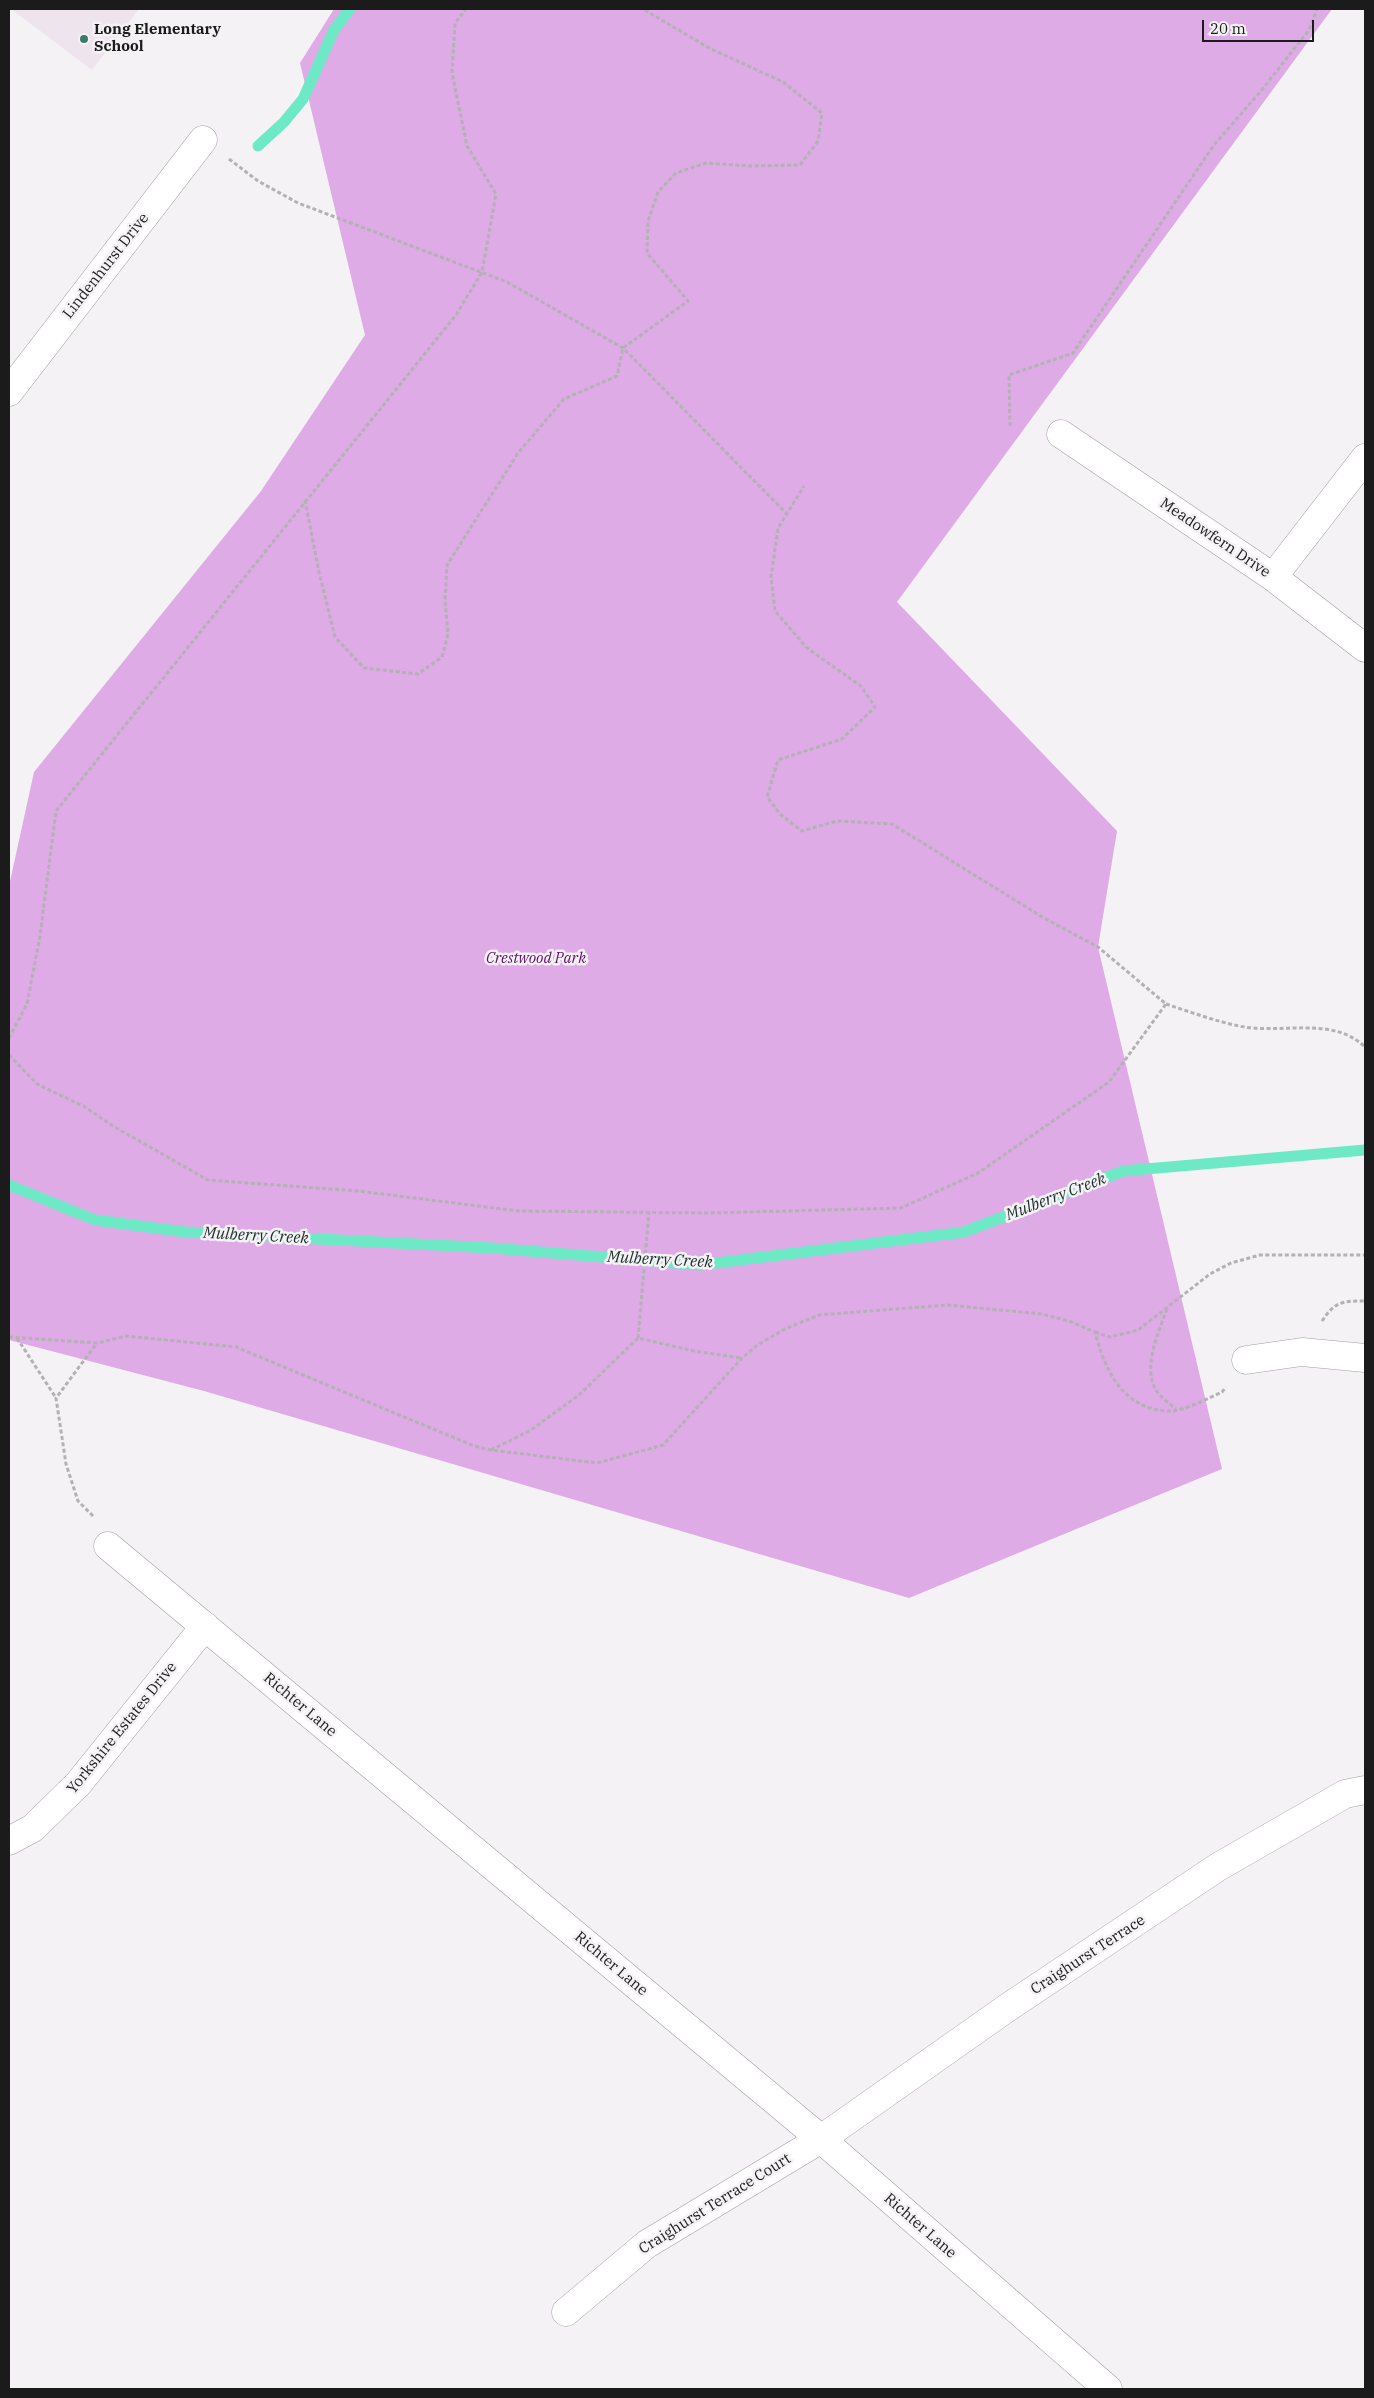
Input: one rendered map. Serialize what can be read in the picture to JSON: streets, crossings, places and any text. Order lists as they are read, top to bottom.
{
  "streets": {
    "street": [
      "Lindenhurst Drive",
      "Meadowfern Drive",
      "Richter Lane",
      "Yorkshire Estates Drive",
      "Craighurst Terrace",
      "Craighurst Terrace Court"
    ]
  },
  "crossings": [
    ["Richter Lane", "Yorkshire Estates Drive"],
    ["Richter Lane", "Craighurst Terrace"],
    ["Richter Lane", "Craighurst Terrace Court"],
    ["Craighurst Terrace", "Craighurst Terrace Court"]
  ],
  "water": ["Mulberry Creek"],
  "parks": ["Crestwood Park"],
  "places": ["Long Elementary School"],
  "scale_bar": "20 m"
}
